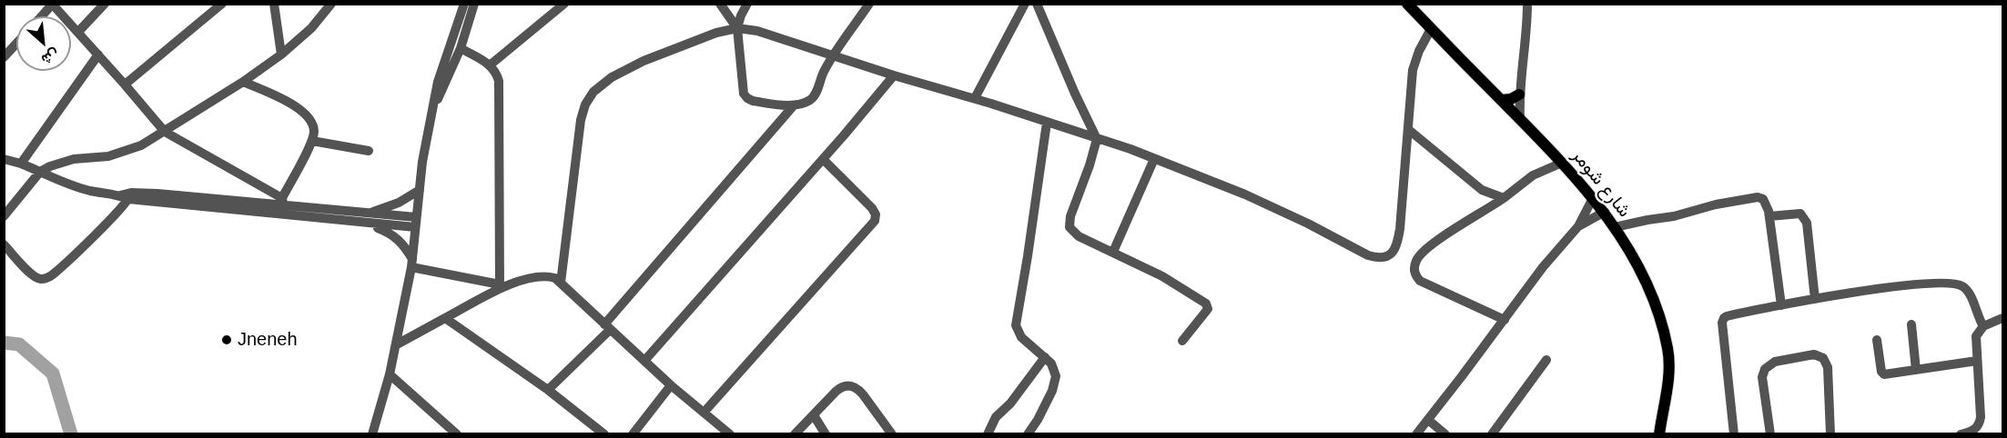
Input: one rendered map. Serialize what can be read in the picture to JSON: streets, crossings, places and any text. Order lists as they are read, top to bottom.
{
  "streets": {
    "main road": ["شارع شومر"]
  },
  "places": ["Jneneh"],
  "north": "bottom right"
}
